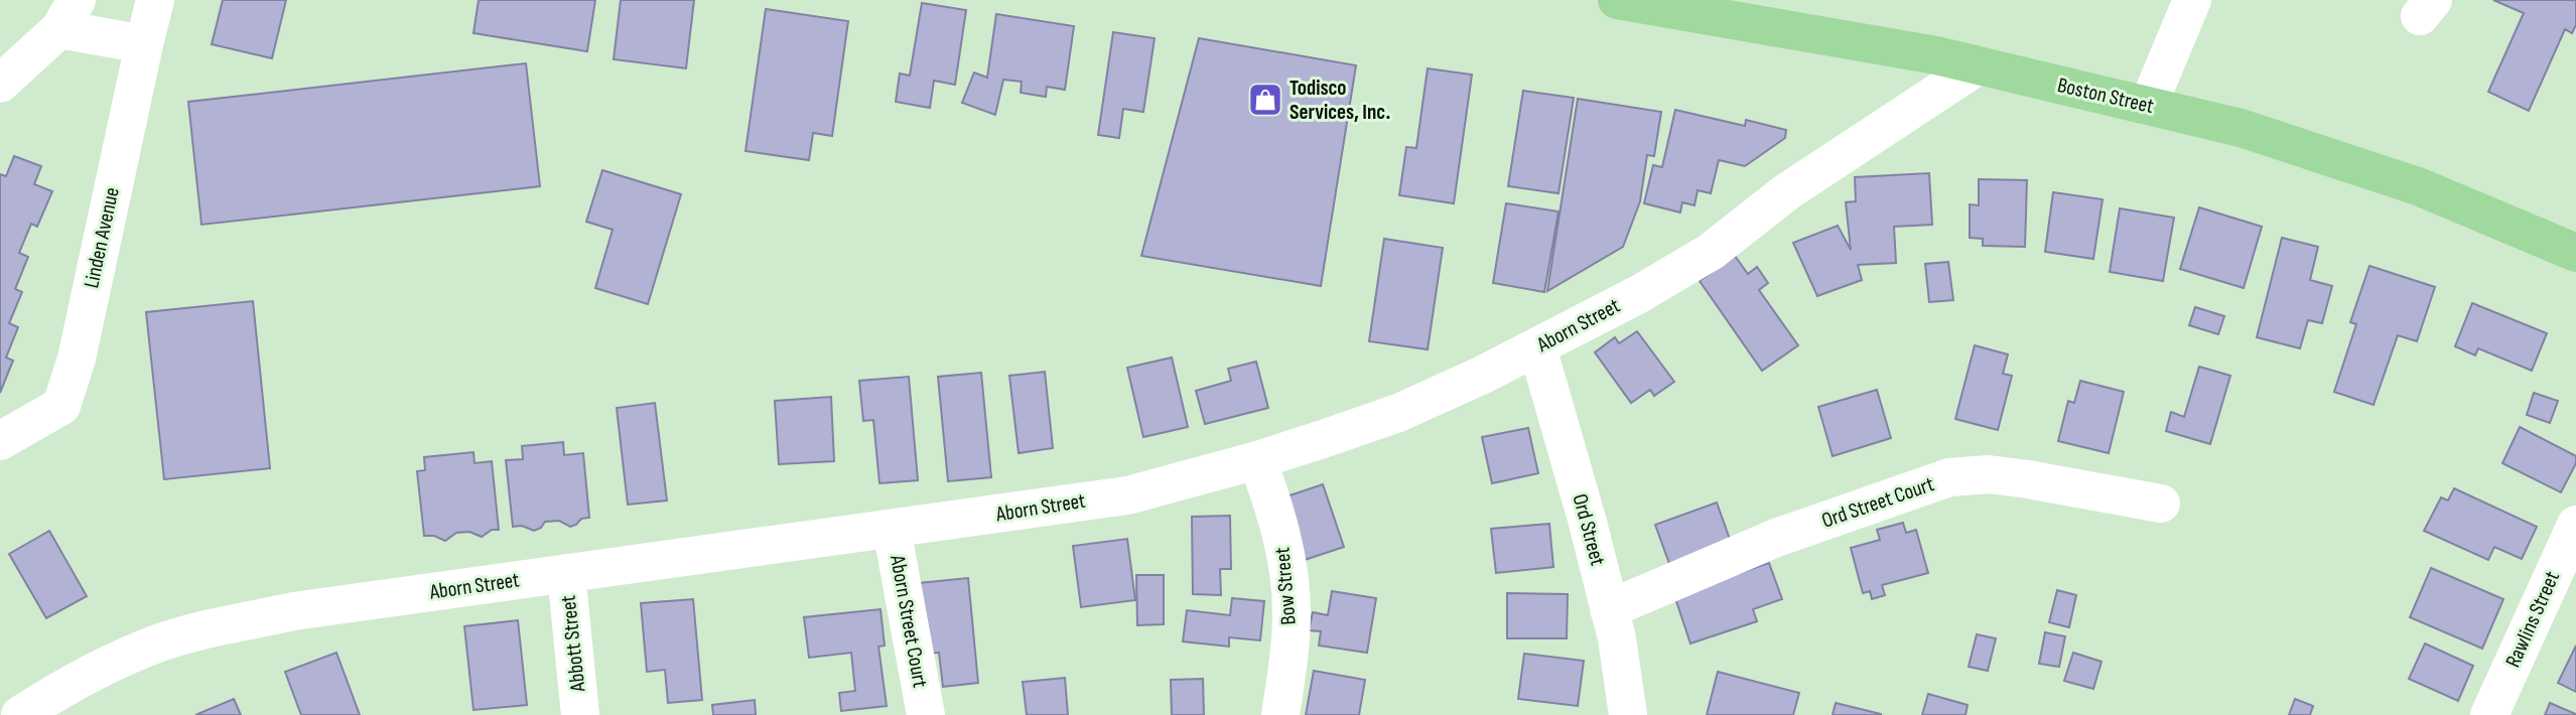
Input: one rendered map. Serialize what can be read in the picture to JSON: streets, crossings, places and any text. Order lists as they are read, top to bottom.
{
  "streets": {
    "main road": ["Boston Street"],
    "street": [
      "Linden Avenue",
      "Aborn Street",
      "Ord Street Court",
      "Ord Street",
      "Bow Street",
      "Rawlins Street",
      "Aborn Street Court",
      "Abbott Street"
    ]
  },
  "crossings": [
    ["Boston Street", "Aborn Street"],
    ["Aborn Street", "Ord Street"],
    ["Aborn Street", "Bow Street"],
    ["Aborn Street", "Aborn Street Court"],
    ["Aborn Street", "Abbott Street"],
    ["Ord Street Court", "Ord Street"]
  ],
  "places": {
    "shop": ["Todisco Services, Inc."]
  }
}
